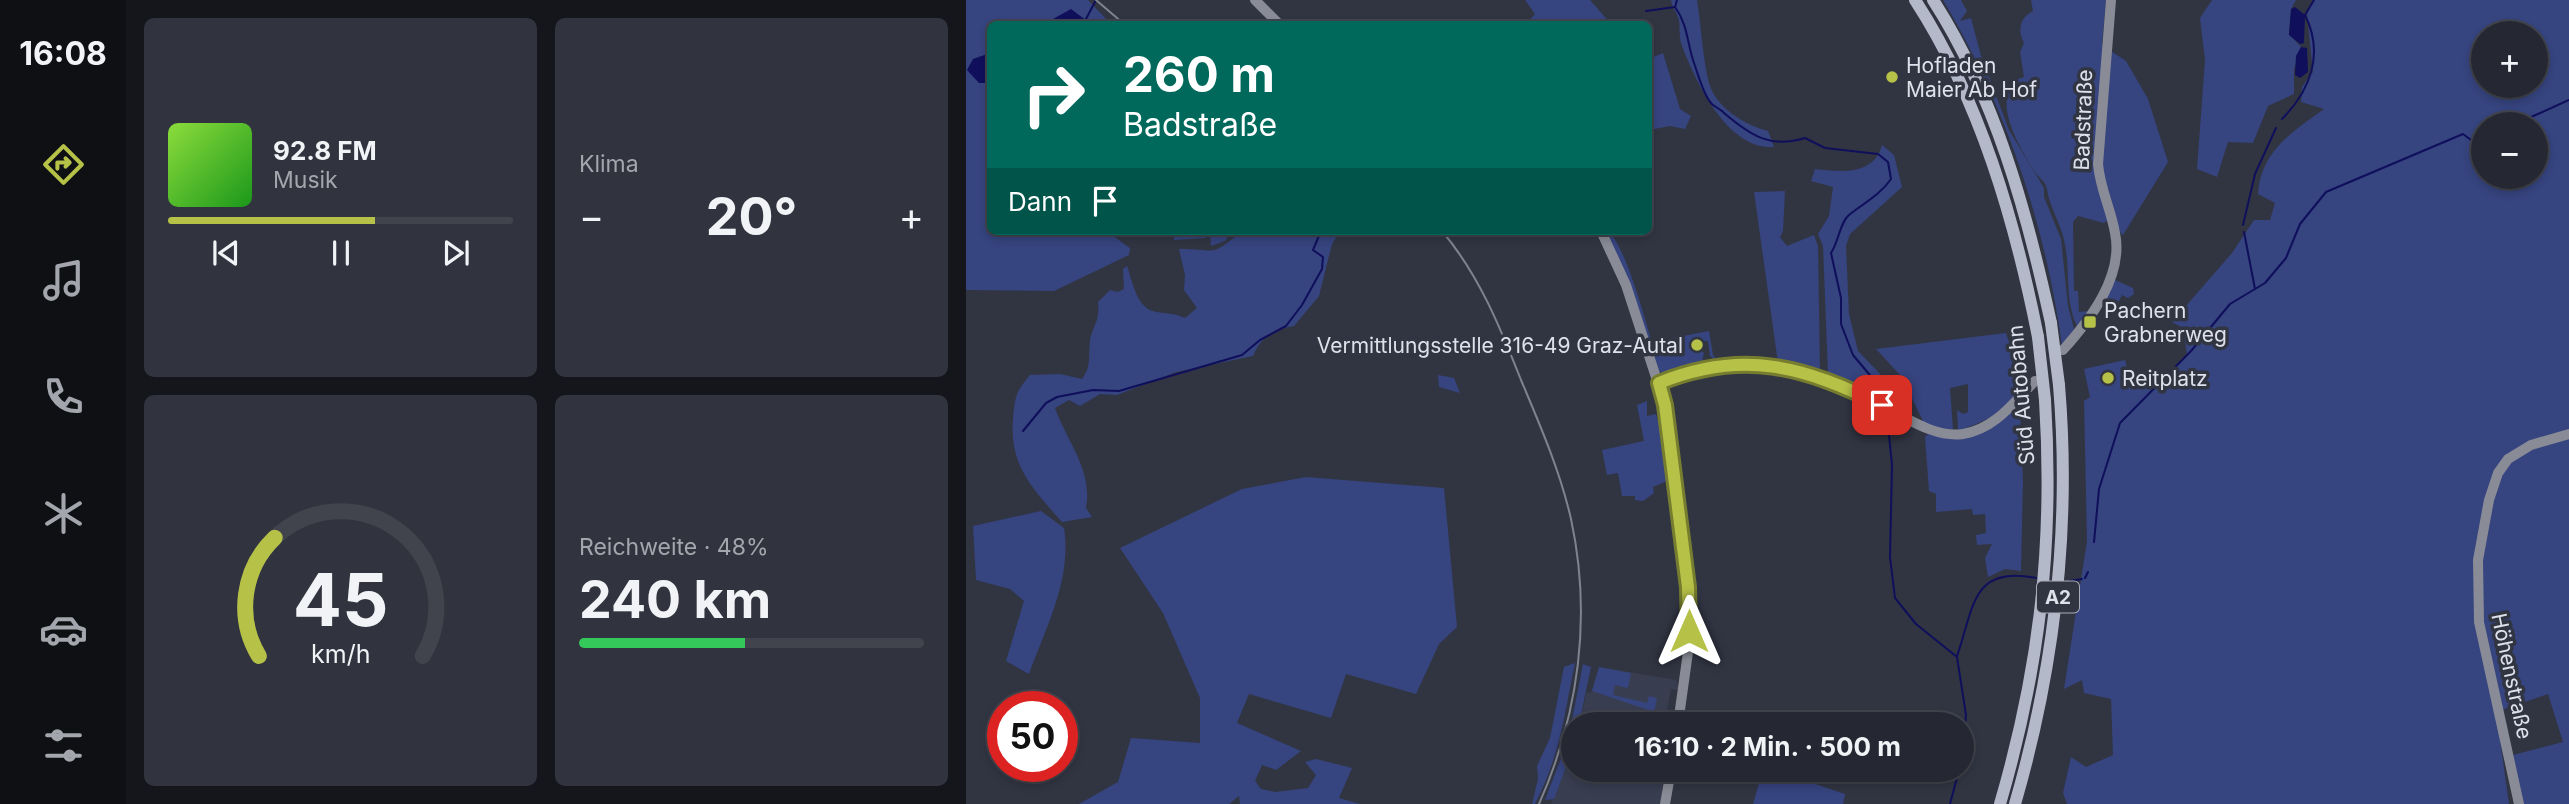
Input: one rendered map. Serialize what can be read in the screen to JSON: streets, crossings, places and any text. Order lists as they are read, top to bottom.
{
  "streets": {
    "highway": ["Süd Autobahn", "A2"],
    "street": ["Badstraße", "Höhenstraße"]
  },
  "places": {
    "other": ["Hofladen Maier Ab Hof", "Vermittlungsstelle 316-49 Graz-Autal", "Reitplatz"],
    "transit": ["Pachern Grabnerweg"]
  },
  "page": {
    "tabs": "16:08",
    "tile": [
      "Klima",
      ["Reichweite · 48%", "240 km"]
    ],
    "map_buttons": ["+", "−"],
    "turn": ["260 m", "Badstraße"],
    "song": ["92.8 FM", "Musik"],
    "then": "Dann",
    "heat": ["−", "20°", "+"],
    "limit": "50",
    "trip": "16:10 · 2 Min. · 500 m",
    "gauge": ["45", "km/h"]
  }
}
